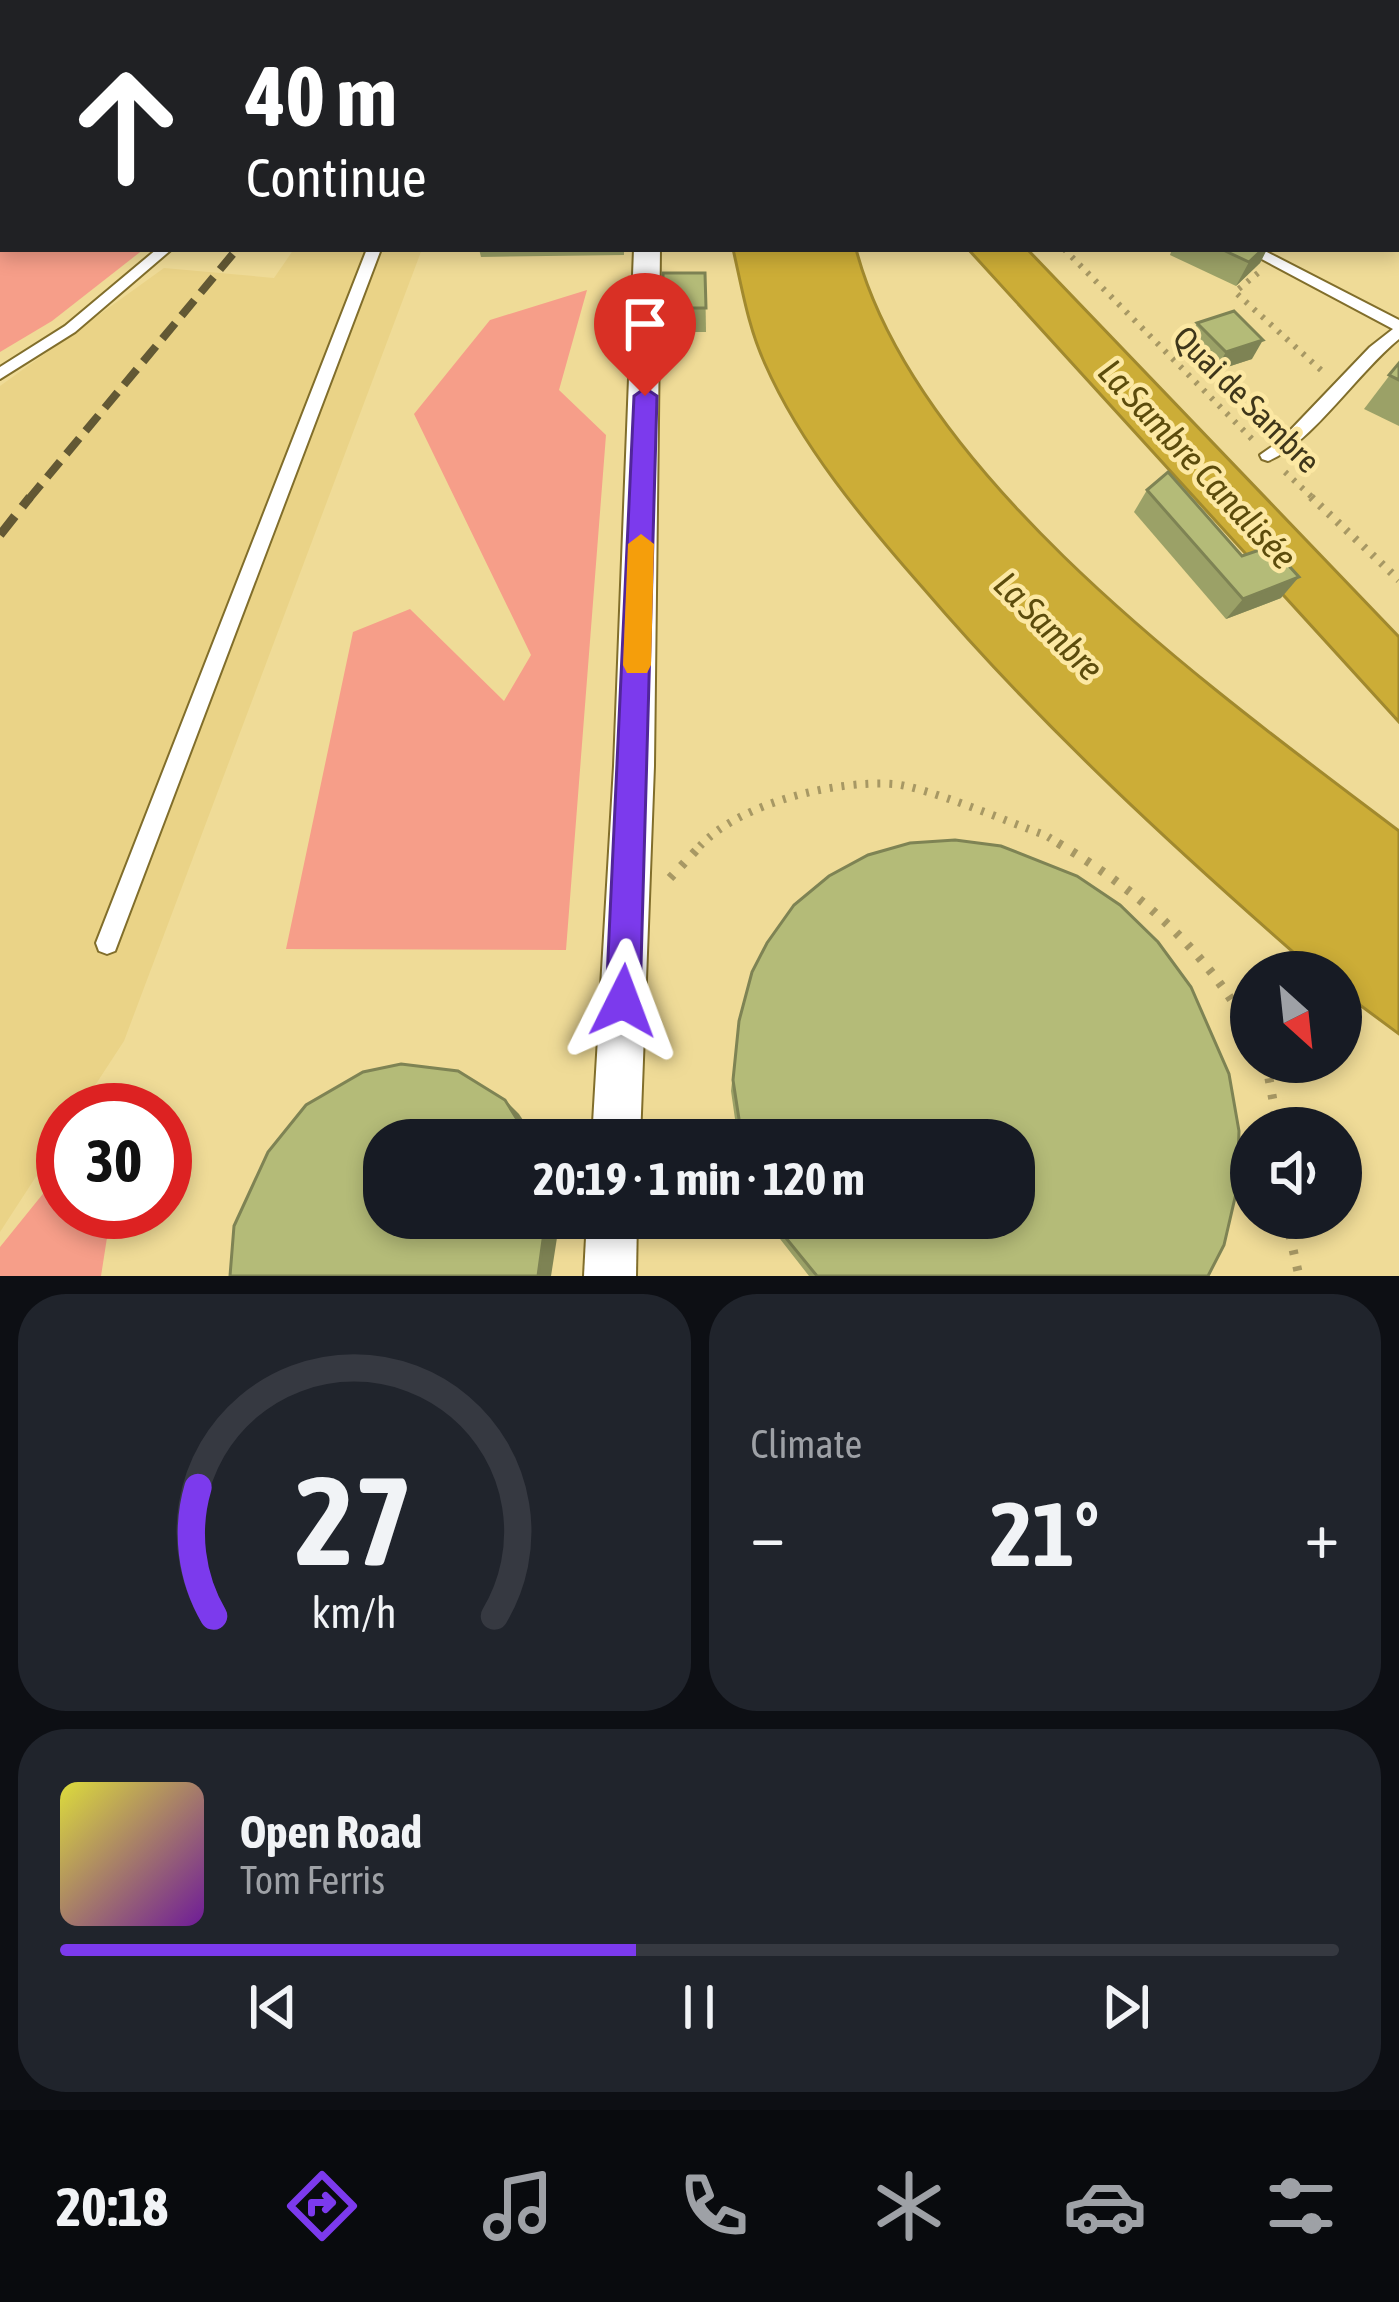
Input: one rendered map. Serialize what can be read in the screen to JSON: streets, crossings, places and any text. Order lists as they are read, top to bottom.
{
  "streets": {
    "path": ["Quai de Sambre"]
  },
  "water": ["La Sambre Canalisée", "La Sambre"],
  "north": "bottom right",
  "page": {
    "turn": ["40 m", "Continue"],
    "limit": "30",
    "trip": "20:19 · 1 min · 120 m",
    "tile": "Climate",
    "heat": ["−", "21°", "+"],
    "song": ["Open Road", "Tom Ferris"],
    "tabs": "20:18",
    "gauge": ["27", "km/h"]
  }
}
